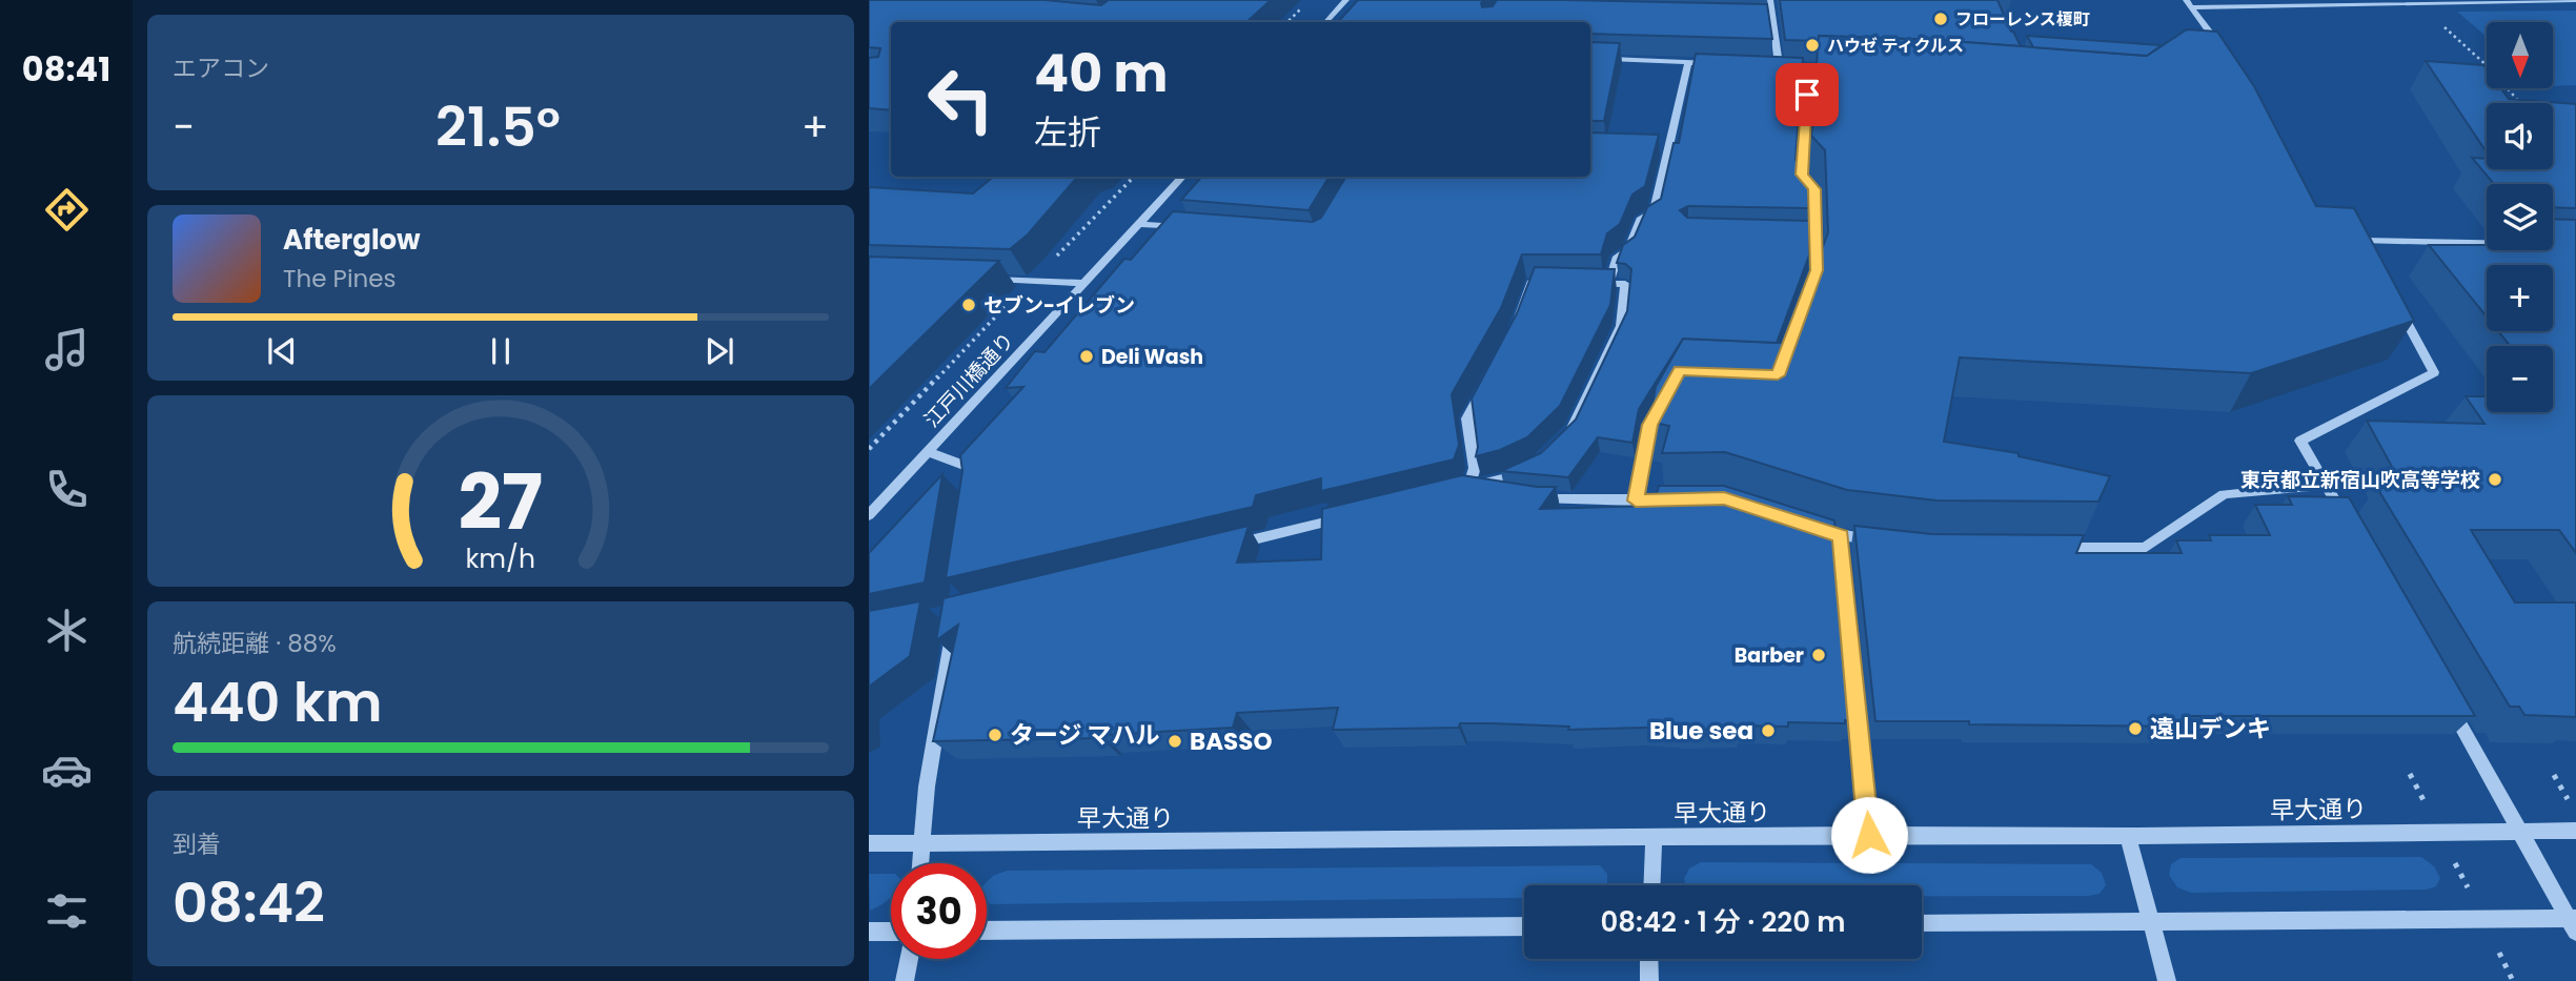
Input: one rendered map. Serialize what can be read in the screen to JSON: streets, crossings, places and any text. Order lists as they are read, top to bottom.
{
  "streets": {
    "street": ["江戸川橋通り", "早大通り"]
  },
  "places": [
    "フローレンス榎町",
    "ハウゼ ティクルス",
    "セブン-イレブン",
    "Deli Wash",
    "東京都立新宿山吹高等学校",
    "Barber",
    "遠山デンキ",
    "Blue sea",
    "タージ マハル",
    "BASSO"
  ],
  "north": "bottom",
  "page": {
    "tabs": "08:41",
    "tile": [
      "エアコン",
      ["航続距離 · 88%", "440 km"],
      ["到着", "08:42"]
    ],
    "map_buttons": ["+", "−"],
    "turn": ["40 m", "左折"],
    "heat": ["−", "21.5°", "+"],
    "song": ["Afterglow", "The Pines"],
    "limit": "30",
    "trip": "08:42 · 1 分 · 220 m",
    "gauge": ["27", "km/h"]
  }
}
